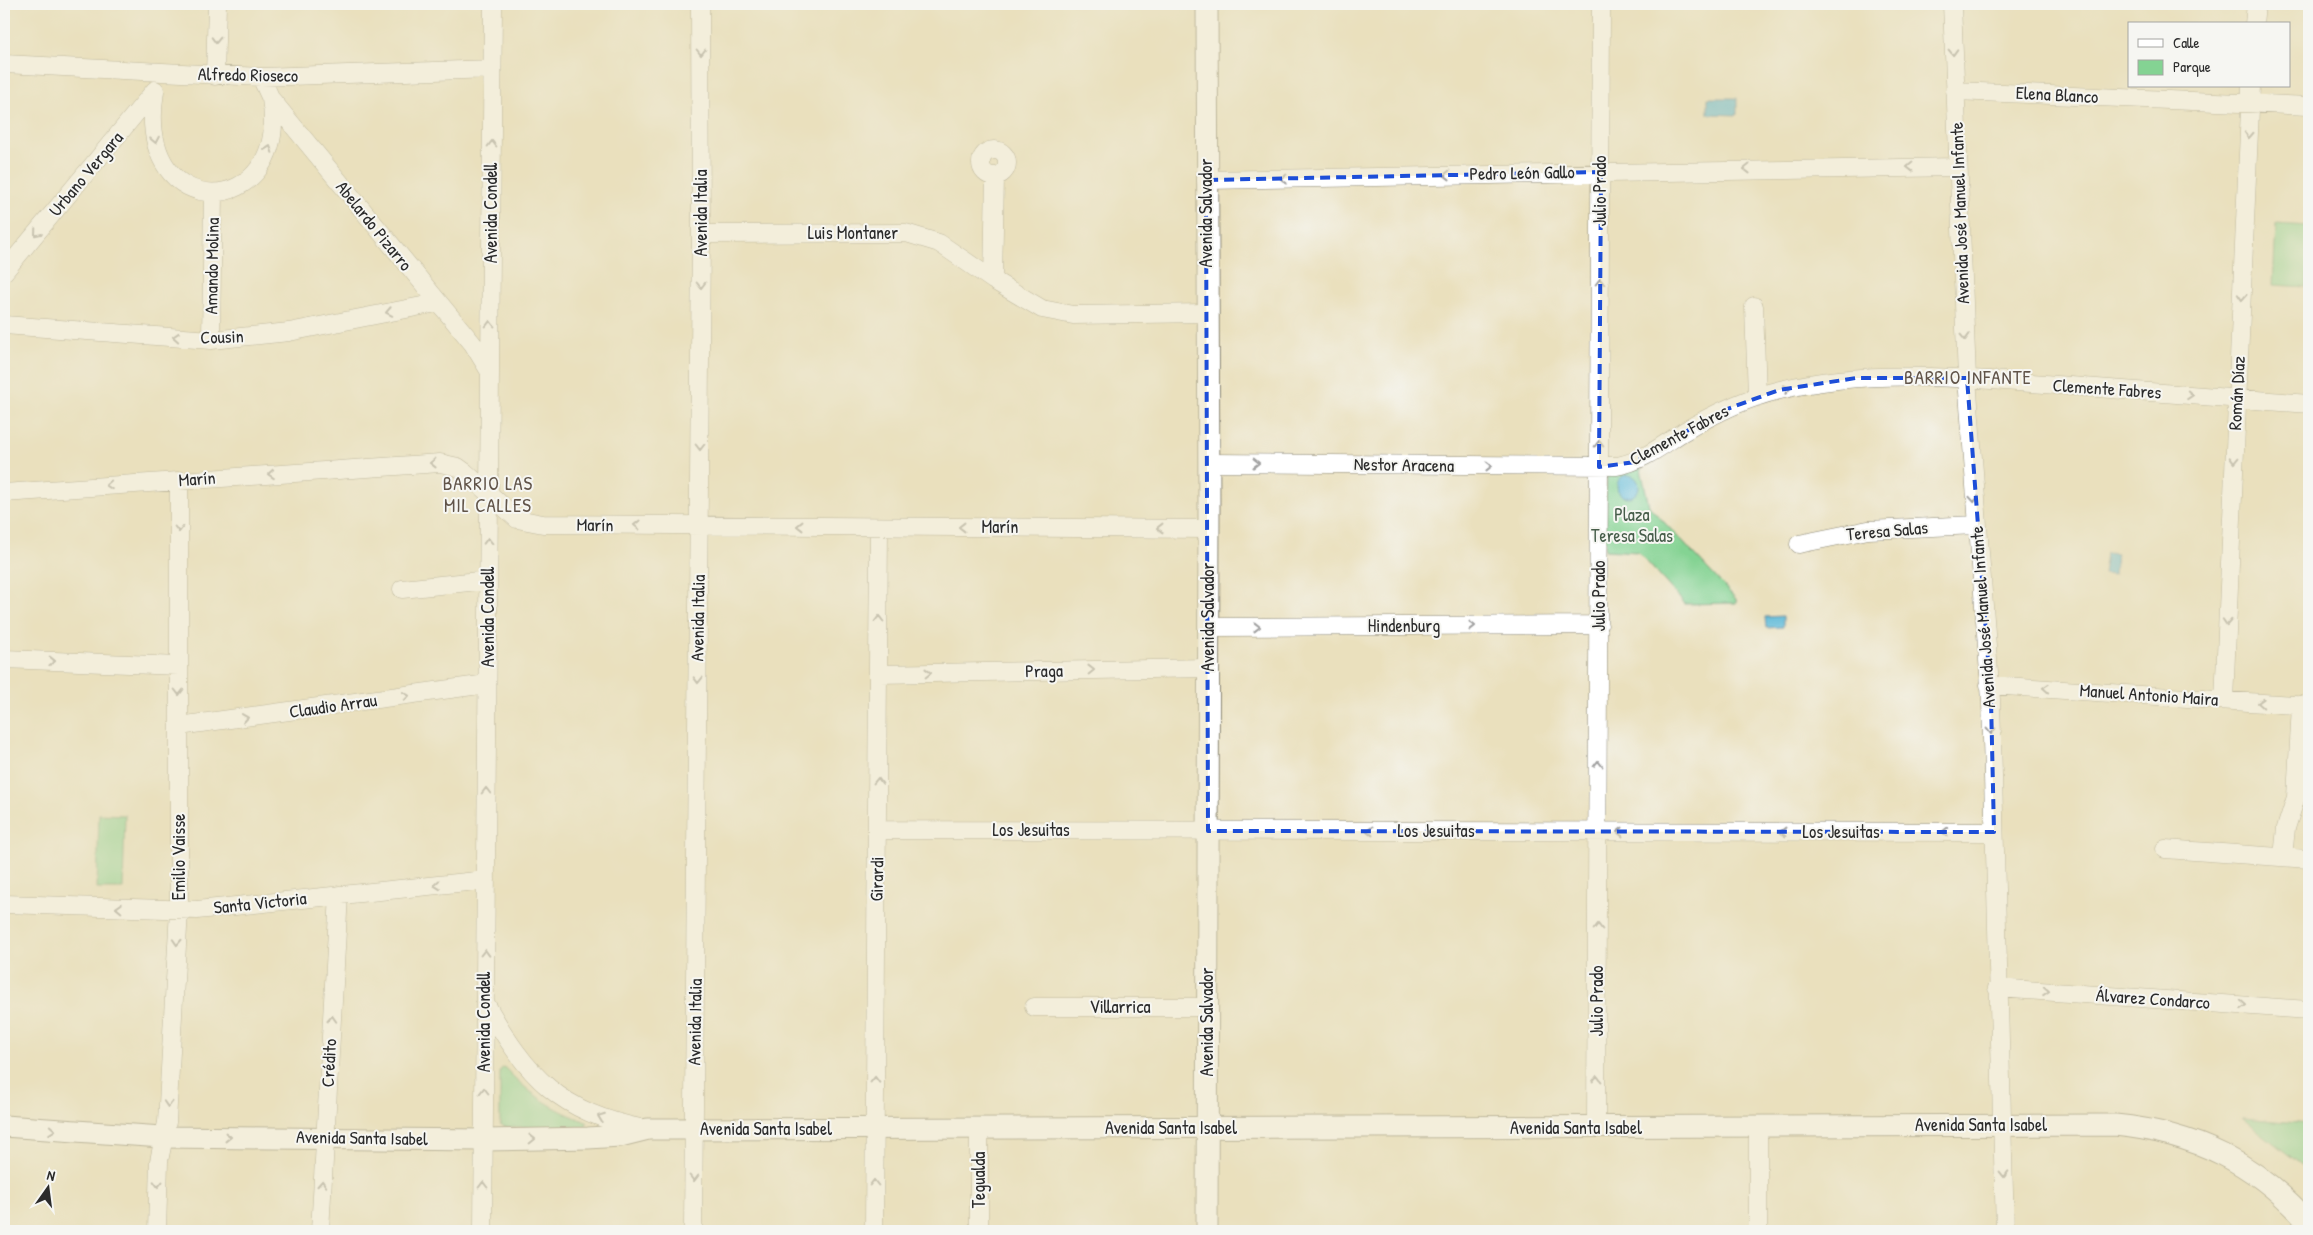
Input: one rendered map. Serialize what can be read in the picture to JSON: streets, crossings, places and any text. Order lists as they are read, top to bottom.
{
  "streets": {
    "main road": ["Avenida Salvador", "Avenida Santa Isabel"],
    "street": [
      "Alfredo Rioseco",
      "Elena Blanco",
      "Pedro León Gallo",
      "Urbano Vergara",
      "Julio Prado",
      "Avenida Condell",
      "Avenida Italia",
      "Avenida José Manuel Infante",
      "Abelardo Pizarro",
      "Luis Montaner",
      "Amando Molina",
      "Cousin",
      "Clemente Fabres",
      "Román Díaz",
      "Nestor Aracena",
      "Marín",
      "Teresa Salas",
      "Hindenburg",
      "Praga",
      "Manuel Antonio Maira",
      "Claudio Arrau",
      "Los Jesuitas",
      "Emilio Vaisse",
      "Girardi",
      "Santa Victoria",
      "Álvarez Condarco",
      "Villarrica",
      "Crédito",
      "Tegualda"
    ]
  },
  "crossings": [
    ["Alfredo Rioseco", "Urbano Vergara"],
    ["Alfredo Rioseco", "Avenida Condell"],
    ["Alfredo Rioseco", "Abelardo Pizarro"],
    ["Alfredo Rioseco", "Amando Molina"],
    ["Elena Blanco", "Avenida José Manuel Infante"],
    ["Elena Blanco", "Román Díaz"],
    ["Pedro León Gallo", "Julio Prado"],
    ["Pedro León Gallo", "Avenida Salvador"],
    ["Pedro León Gallo", "Avenida José Manuel Infante"],
    ["Urbano Vergara", "Abelardo Pizarro"],
    ["Urbano Vergara", "Amando Molina"],
    ["Julio Prado", "Clemente Fabres"],
    ["Julio Prado", "Nestor Aracena"],
    ["Julio Prado", "Hindenburg"],
    ["Julio Prado", "Los Jesuitas"],
    ["Julio Prado", "Avenida Santa Isabel"],
    ["Avenida Condell", "Abelardo Pizarro"],
    ["Avenida Condell", "Marín"],
    ["Avenida Condell", "Claudio Arrau"],
    ["Avenida Condell", "Santa Victoria"],
    ["Avenida Condell", "Avenida Santa Isabel"],
    ["Avenida Italia", "Luis Montaner"],
    ["Avenida Italia", "Marín"],
    ["Avenida Italia", "Avenida Santa Isabel"],
    ["Avenida Salvador", "Luis Montaner"],
    ["Avenida Salvador", "Nestor Aracena"],
    ["Avenida Salvador", "Marín"],
    ["Avenida Salvador", "Hindenburg"],
    ["Avenida Salvador", "Praga"],
    ["Avenida Salvador", "Los Jesuitas"],
    ["Avenida Salvador", "Villarrica"],
    ["Avenida Salvador", "Avenida Santa Isabel"],
    ["Avenida José Manuel Infante", "Clemente Fabres"],
    ["Avenida José Manuel Infante", "Teresa Salas"],
    ["Avenida José Manuel Infante", "Manuel Antonio Maira"],
    ["Avenida José Manuel Infante", "Los Jesuitas"],
    ["Avenida José Manuel Infante", "Álvarez Condarco"],
    ["Avenida José Manuel Infante", "Avenida Santa Isabel"],
    ["Abelardo Pizarro", "Amando Molina"],
    ["Abelardo Pizarro", "Cousin"],
    ["Amando Molina", "Cousin"],
    ["Clemente Fabres", "Román Díaz"],
    ["Clemente Fabres", "Nestor Aracena"],
    ["Román Díaz", "Manuel Antonio Maira"],
    ["Marín", "Emilio Vaisse"],
    ["Marín", "Girardi"],
    ["Praga", "Girardi"],
    ["Claudio Arrau", "Emilio Vaisse"],
    ["Los Jesuitas", "Girardi"],
    ["Emilio Vaisse", "Santa Victoria"],
    ["Emilio Vaisse", "Avenida Santa Isabel"],
    ["Girardi", "Avenida Santa Isabel"],
    ["Santa Victoria", "Crédito"],
    ["Crédito", "Avenida Santa Isabel"],
    ["Avenida Santa Isabel", "Tegualda"]
  ],
  "one_way": [
    "Pedro León Gallo",
    "Urbano Vergara",
    "Julio Prado",
    "Avenida Condell",
    "Avenida Italia",
    "Avenida José Manuel Infante",
    "Cousin",
    "Clemente Fabres",
    "Román Díaz",
    "Nestor Aracena",
    "Marín",
    "Hindenburg",
    "Praga",
    "Claudio Arrau",
    "Los Jesuitas",
    "Emilio Vaisse",
    "Girardi",
    "Santa Victoria",
    "Crédito"
  ],
  "districts": ["BARRIO INFANTE", "BARRIO LAS MIL CALLES"],
  "parks": ["Plaza Teresa Salas"],
  "legend": ["Calle", "Parque"],
  "north": "top"
}
